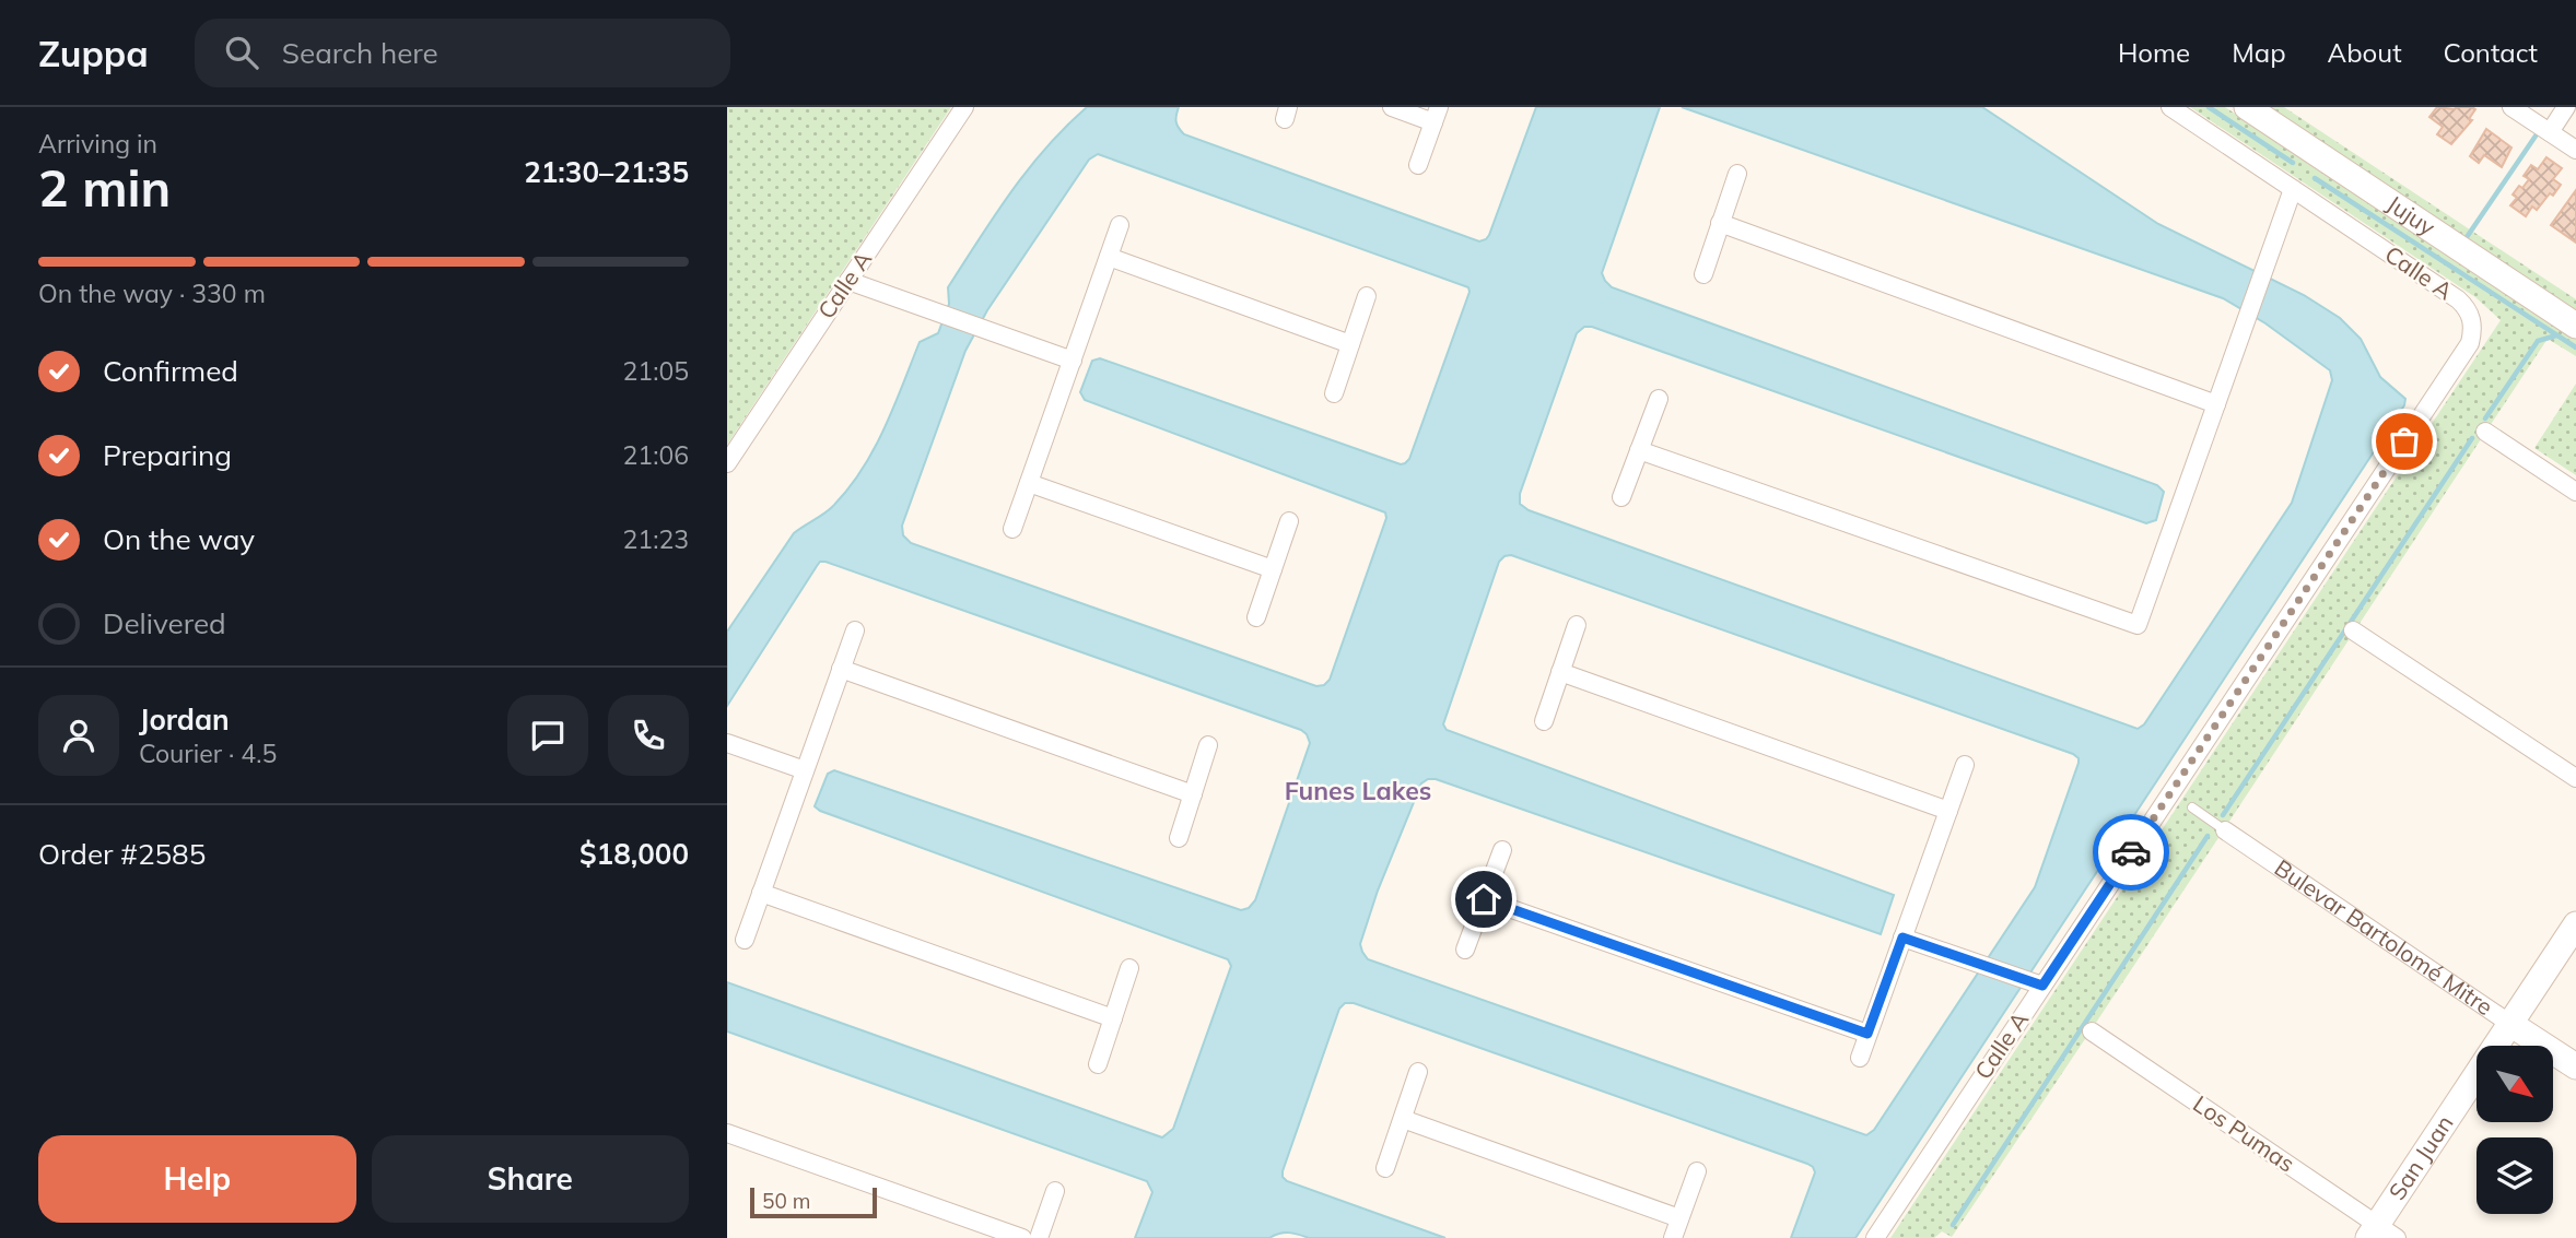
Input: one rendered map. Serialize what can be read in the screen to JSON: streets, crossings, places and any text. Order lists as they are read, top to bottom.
{
  "streets": {
    "street": [
      "Jujuy",
      "Calle A",
      "Bulevar Bartolomé Mitre",
      "Los Pumas",
      "San Juan"
    ]
  },
  "crossings": [
    ["Bulevar Bartolomé Mitre", "San Juan"],
    ["Los Pumas", "San Juan"]
  ],
  "districts": ["Funes Lakes"],
  "scale_bar": "50 m",
  "north": "bottom right",
  "page": {
    "header": "Zuppa",
    "search": "Search here",
    "nav": [
      "Home",
      "Map",
      "About",
      "Contact"
    ],
    "heading": ["2 min", "Arriving in", "21:30–21:35"],
    "panel": [
      "Jordan",
      "Courier · 4.5",
      "Order #2585",
      "$18,000"
    ],
    "bar": "On the way · 330 m",
    "list": [
      ["Confirmed", "21:05"],
      ["Preparing", "21:06"],
      ["On the way", "21:23"],
      "Delivered"
    ],
    "buttons": ["Help", "Share"],
    "scale": "50 m"
  }
}
